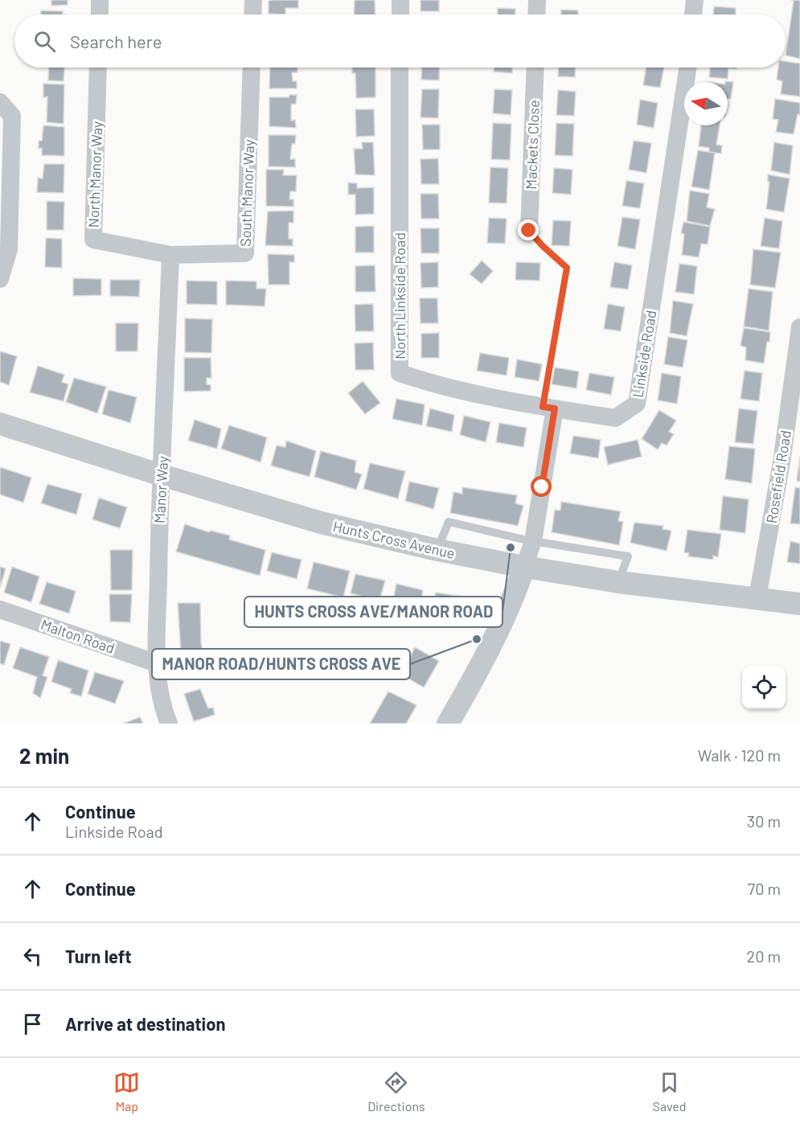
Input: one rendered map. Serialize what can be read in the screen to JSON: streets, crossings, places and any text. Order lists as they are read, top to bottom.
{
  "streets": {
    "street": [
      "Mackets Close",
      "North Manor Way",
      "South Manor Way",
      "North Linkside Road",
      "Linkside Road",
      "Rosefield Road",
      "Manor Way",
      "Hunts Cross Avenue",
      "Malton Road"
    ]
  },
  "crossings": [
    ["North Manor Way", "South Manor Way"],
    ["North Manor Way", "Manor Way"],
    ["South Manor Way", "Manor Way"],
    ["North Linkside Road", "Linkside Road"],
    ["Rosefield Road", "Hunts Cross Avenue"],
    ["Manor Way", "Hunts Cross Avenue"],
    ["Manor Way", "Malton Road"]
  ],
  "places": ["HUNTS CROSS AVE/MANOR ROAD", "MANOR ROAD/HUNTS CROSS AVE"],
  "north": "left",
  "page": {
    "search": "Search here",
    "heading": ["2 min", "Walk · 120 m"],
    "list": [
      ["Continue", "Linkside Road", "30 m"],
      ["Continue", "70 m"],
      ["Turn left", "20 m"],
      "Arrive at destination"
    ],
    "nav": ["Map", "Directions", "Saved"]
  }
}
